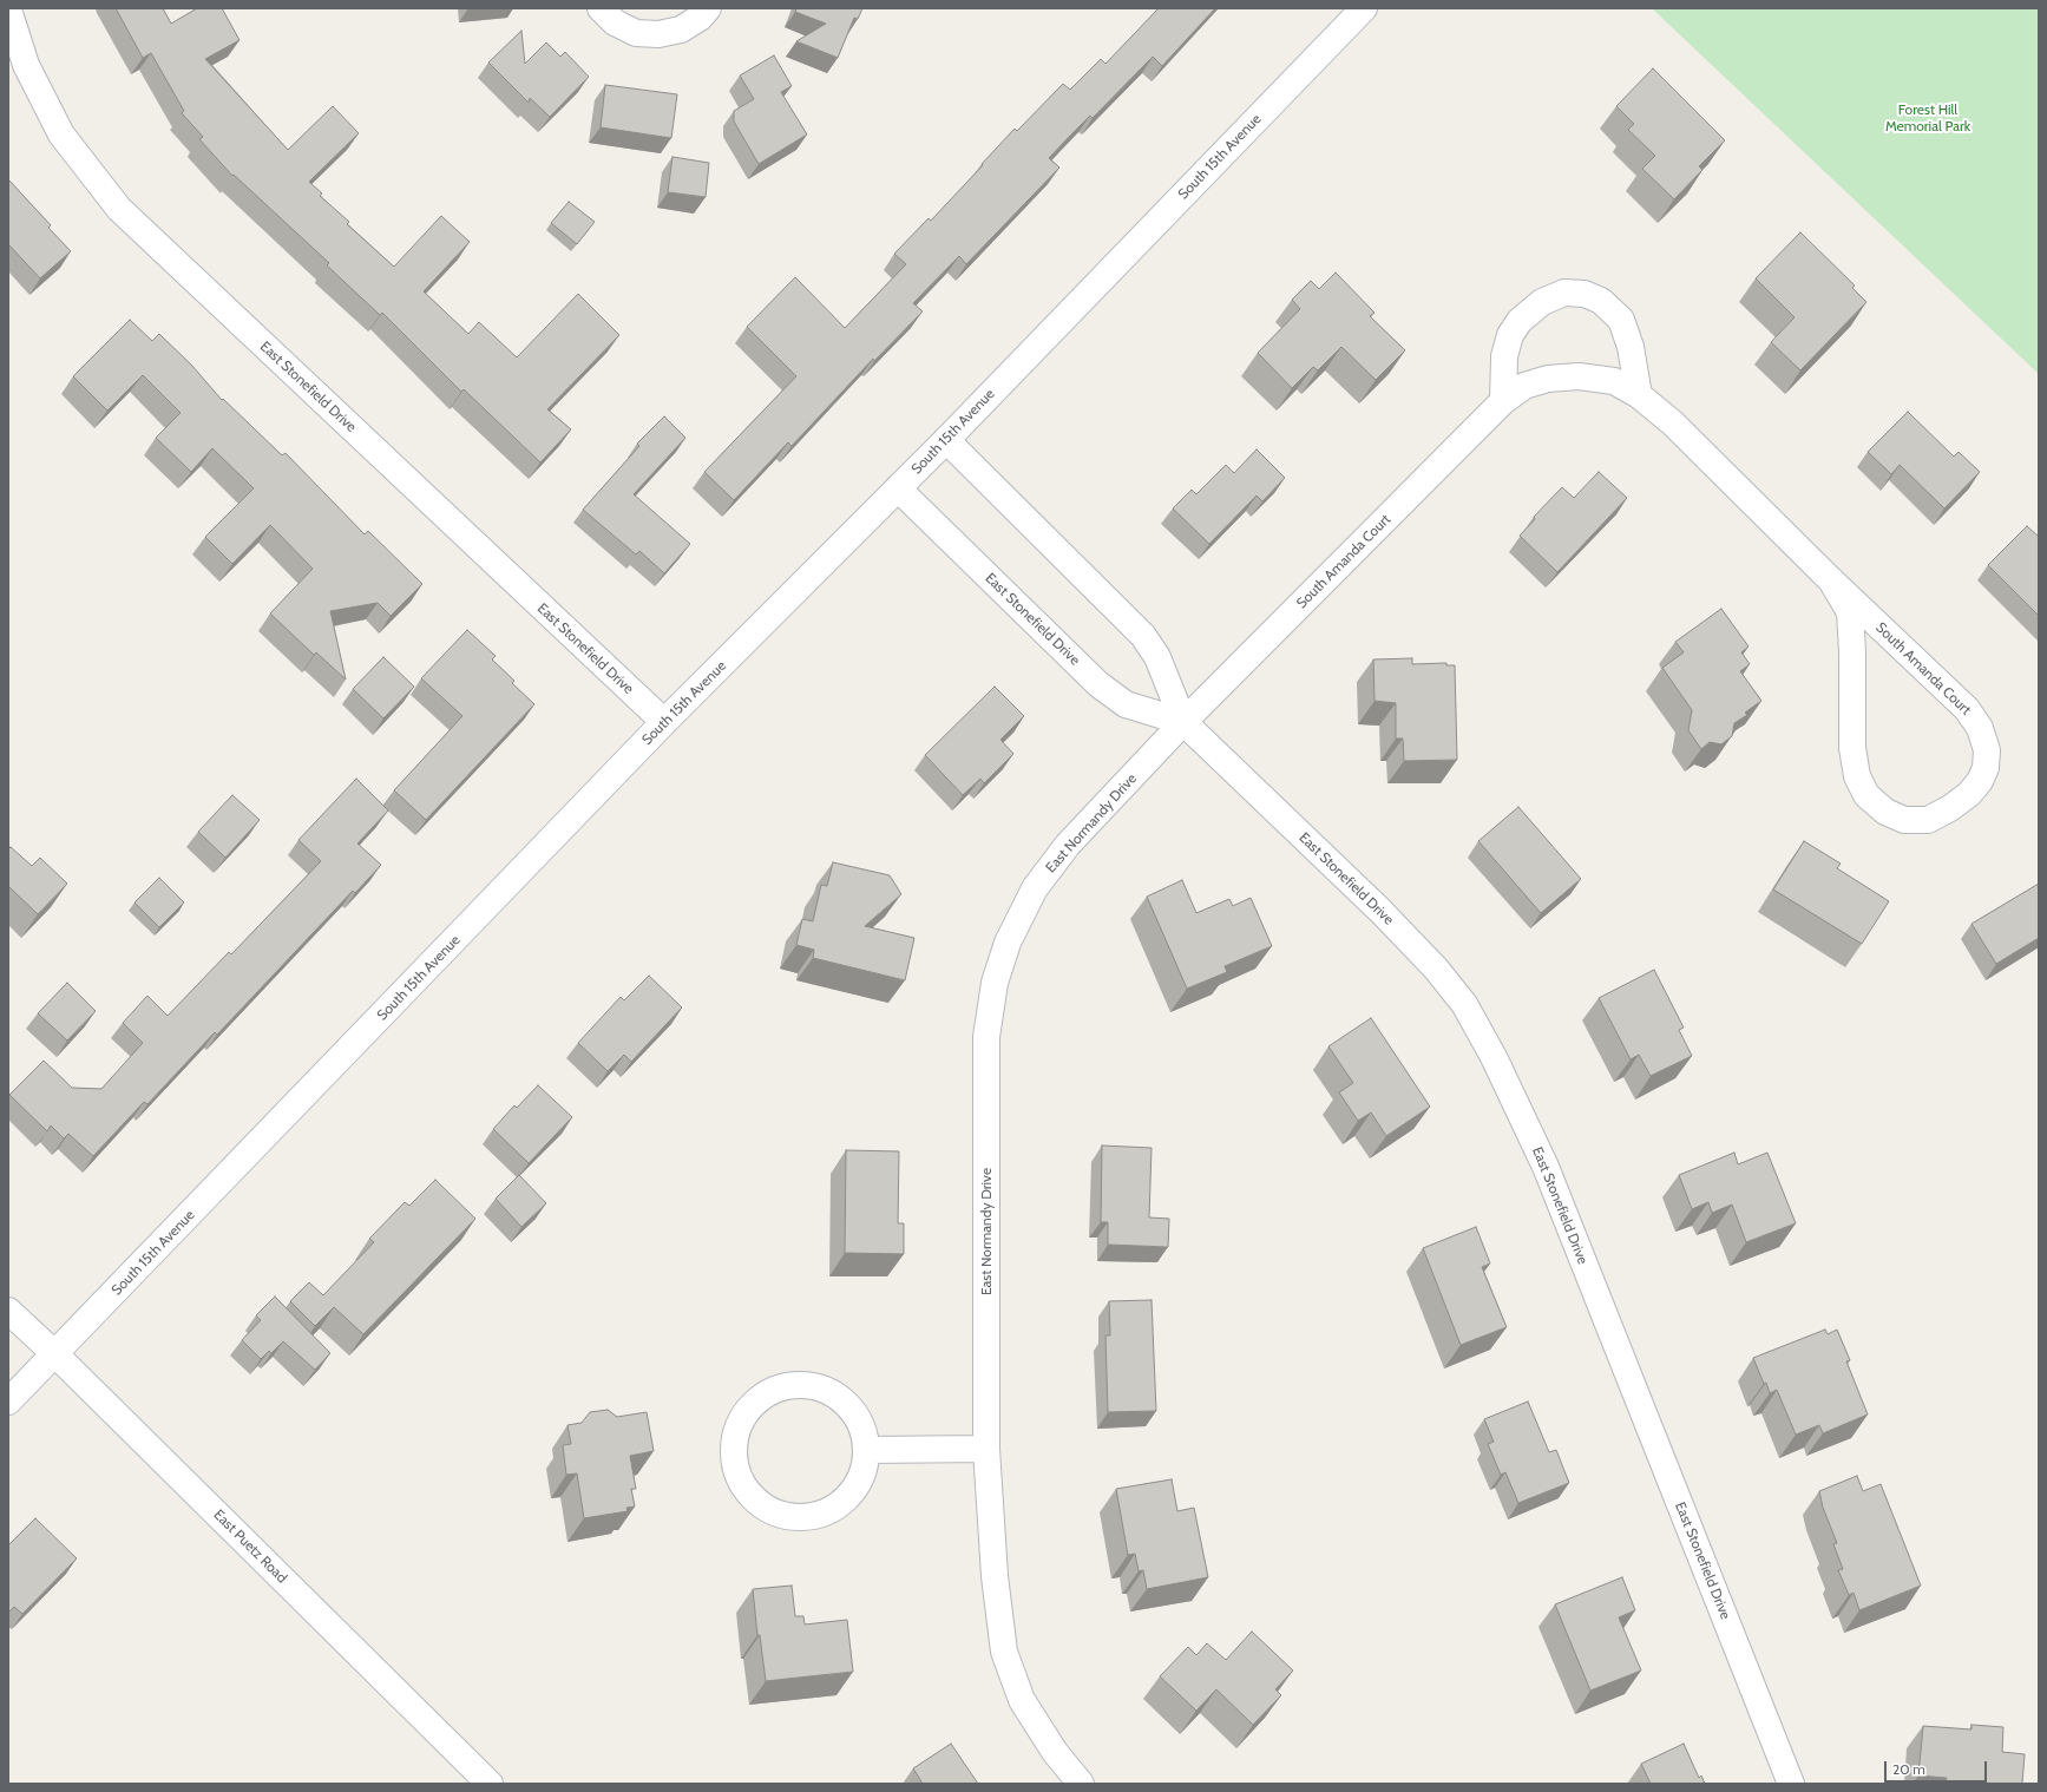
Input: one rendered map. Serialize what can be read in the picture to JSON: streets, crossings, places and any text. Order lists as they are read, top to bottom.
{
  "streets": {
    "street": [
      "South 15th Avenue",
      "East Stonefield Drive",
      "South Amanda Court",
      "East Normandy Drive",
      "East Puetz Road"
    ]
  },
  "crossings": [
    ["South 15th Avenue", "East Stonefield Drive"],
    ["South 15th Avenue", "East Puetz Road"],
    ["East Stonefield Drive", "South Amanda Court"],
    ["East Stonefield Drive", "East Normandy Drive"],
    ["South Amanda Court", "East Normandy Drive"]
  ],
  "parks": ["Forest Hill Memorial Park"],
  "scale_bar": "20 m"
}
